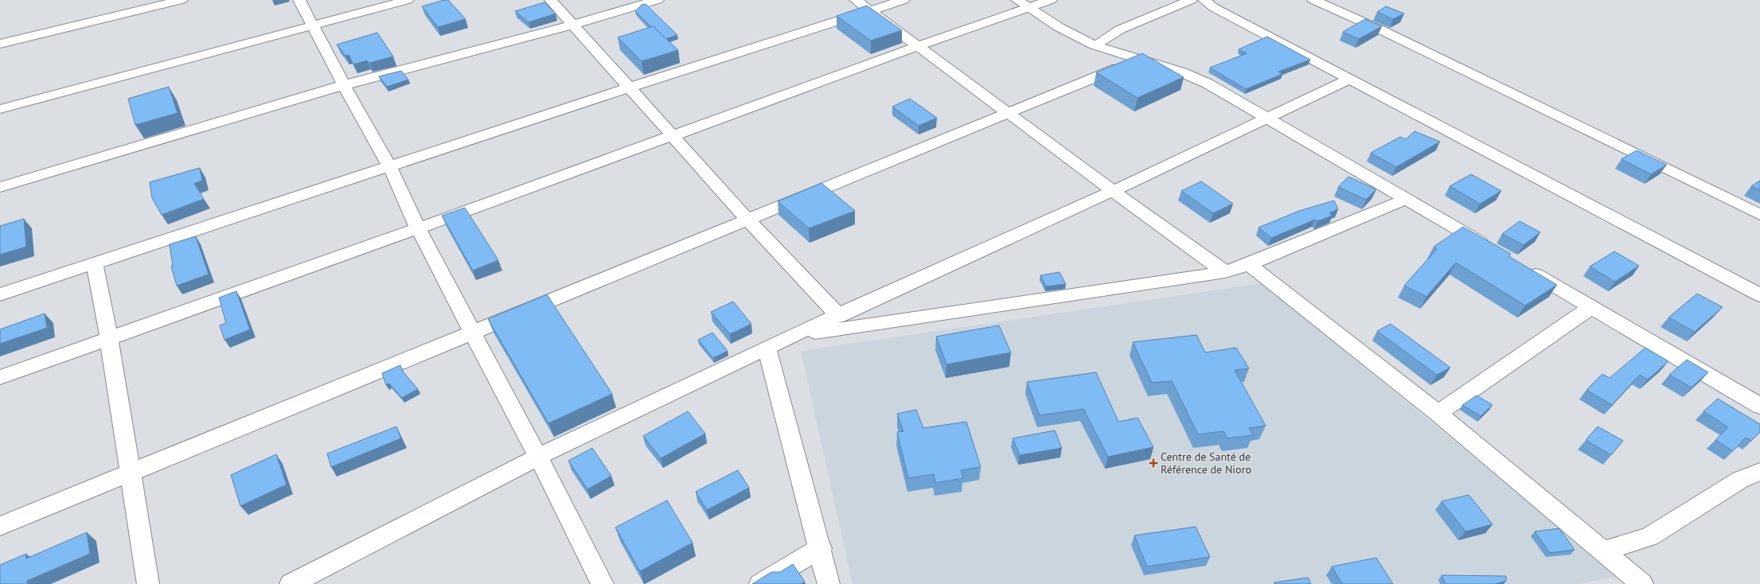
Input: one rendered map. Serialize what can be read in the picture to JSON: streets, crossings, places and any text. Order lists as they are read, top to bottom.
{
  "places": {
    "health": ["Centre de Santé de Référence de Nioro"]
  }
}
